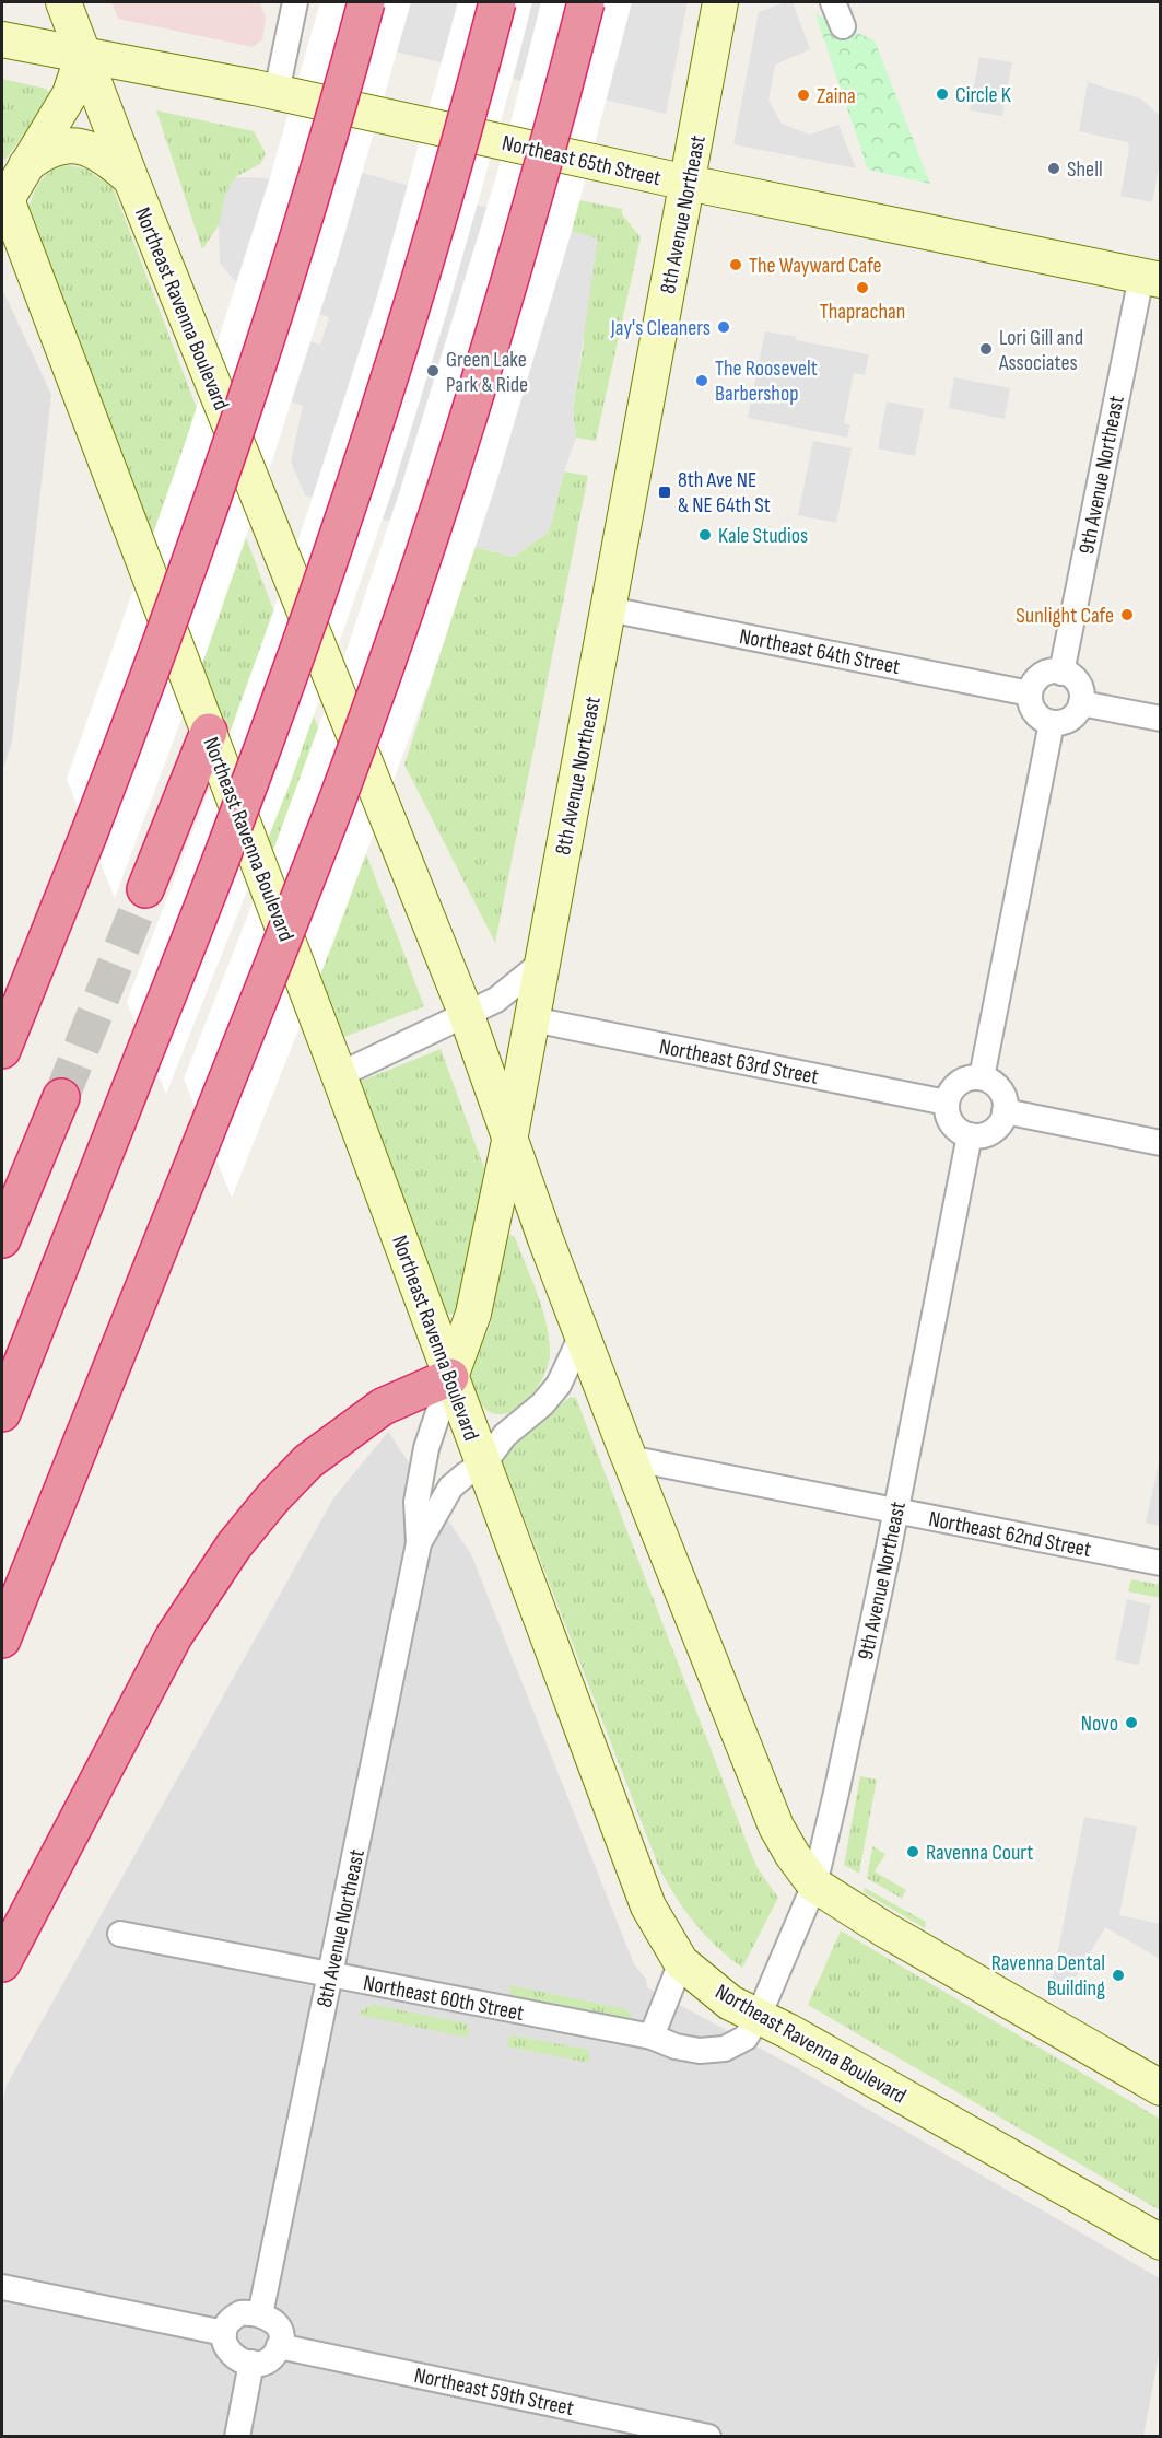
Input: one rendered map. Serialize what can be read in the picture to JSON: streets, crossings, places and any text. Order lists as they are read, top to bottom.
{
  "streets": {
    "main road": ["Northeast 65th Street", "8th Avenue Northeast", "Northeast Ravenna Boulevard"],
    "street": [
      "9th Avenue Northeast",
      "Northeast 64th Street",
      "Northeast 63rd Street",
      "Northeast 62nd Street",
      "Northeast 60th Street",
      "Northeast 59th Street"
    ]
  },
  "crossings": [
    ["Northeast 65th Street", "8th Avenue Northeast"],
    ["Northeast 65th Street", "Northeast Ravenna Boulevard"],
    ["Northeast 65th Street", "9th Avenue Northeast"],
    ["8th Avenue Northeast", "Northeast Ravenna Boulevard"],
    ["8th Avenue Northeast", "Northeast 64th Street"],
    ["8th Avenue Northeast", "Northeast 63rd Street"],
    ["8th Avenue Northeast", "Northeast 60th Street"],
    ["8th Avenue Northeast", "Northeast 59th Street"],
    ["Northeast Ravenna Boulevard", "9th Avenue Northeast"],
    ["Northeast Ravenna Boulevard", "Northeast 62nd Street"],
    ["Northeast Ravenna Boulevard", "Northeast 60th Street"],
    ["9th Avenue Northeast", "Northeast 64th Street"],
    ["9th Avenue Northeast", "Northeast 63rd Street"],
    ["9th Avenue Northeast", "Northeast 62nd Street"],
    ["9th Avenue Northeast", "Northeast 60th Street"]
  ],
  "places": {
    "other": [
      "Circle K",
      "Zaina",
      "Shell",
      "The Wayward Cafe",
      "Thaprachan",
      "Jay's Cleaners",
      "Lori Gill and Associates",
      "Green Lake Park & Ride",
      "The Roosevelt Barbershop",
      "Kale Studios",
      "Sunlight Cafe",
      "Novo",
      "Ravenna Court",
      "Ravenna Dental Building"
    ],
    "transit": ["8th Ave NE & NE 64th St"]
  }
}
